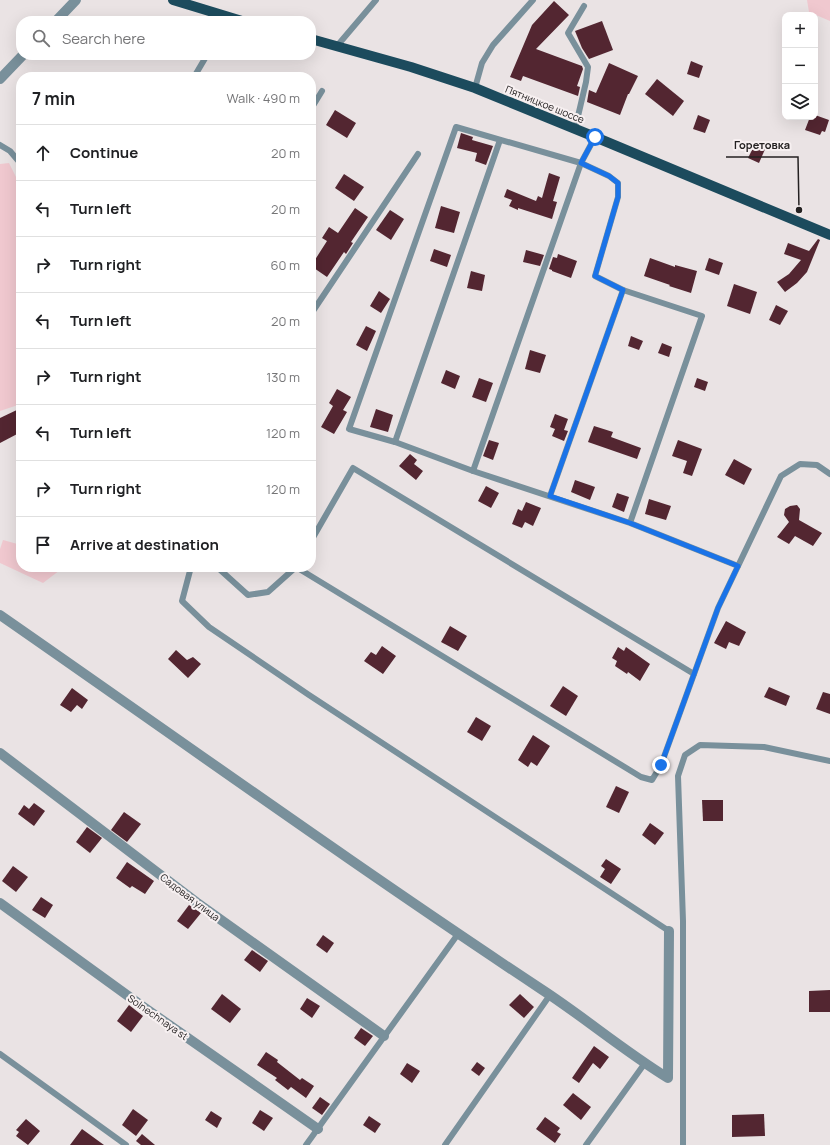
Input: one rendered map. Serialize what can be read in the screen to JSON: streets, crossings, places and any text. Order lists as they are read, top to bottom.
{
  "streets": {
    "main road": ["Пятницкое шоссе"],
    "street": ["Садовая улица", "Solnechnaya st"]
  },
  "places": ["Горетовка"],
  "page": {
    "map_buttons": ["+", "−"],
    "search": "Search here",
    "heading": ["7 min", "Walk · 490 m"],
    "list": [
      ["Continue", "20 m"],
      ["Turn left", "20 m"],
      ["Turn right", "60 m"],
      ["Turn left", "20 m"],
      ["Turn right", "130 m"],
      ["Turn left", "120 m"],
      ["Turn right", "120 m"],
      "Arrive at destination"
    ]
  }
}
